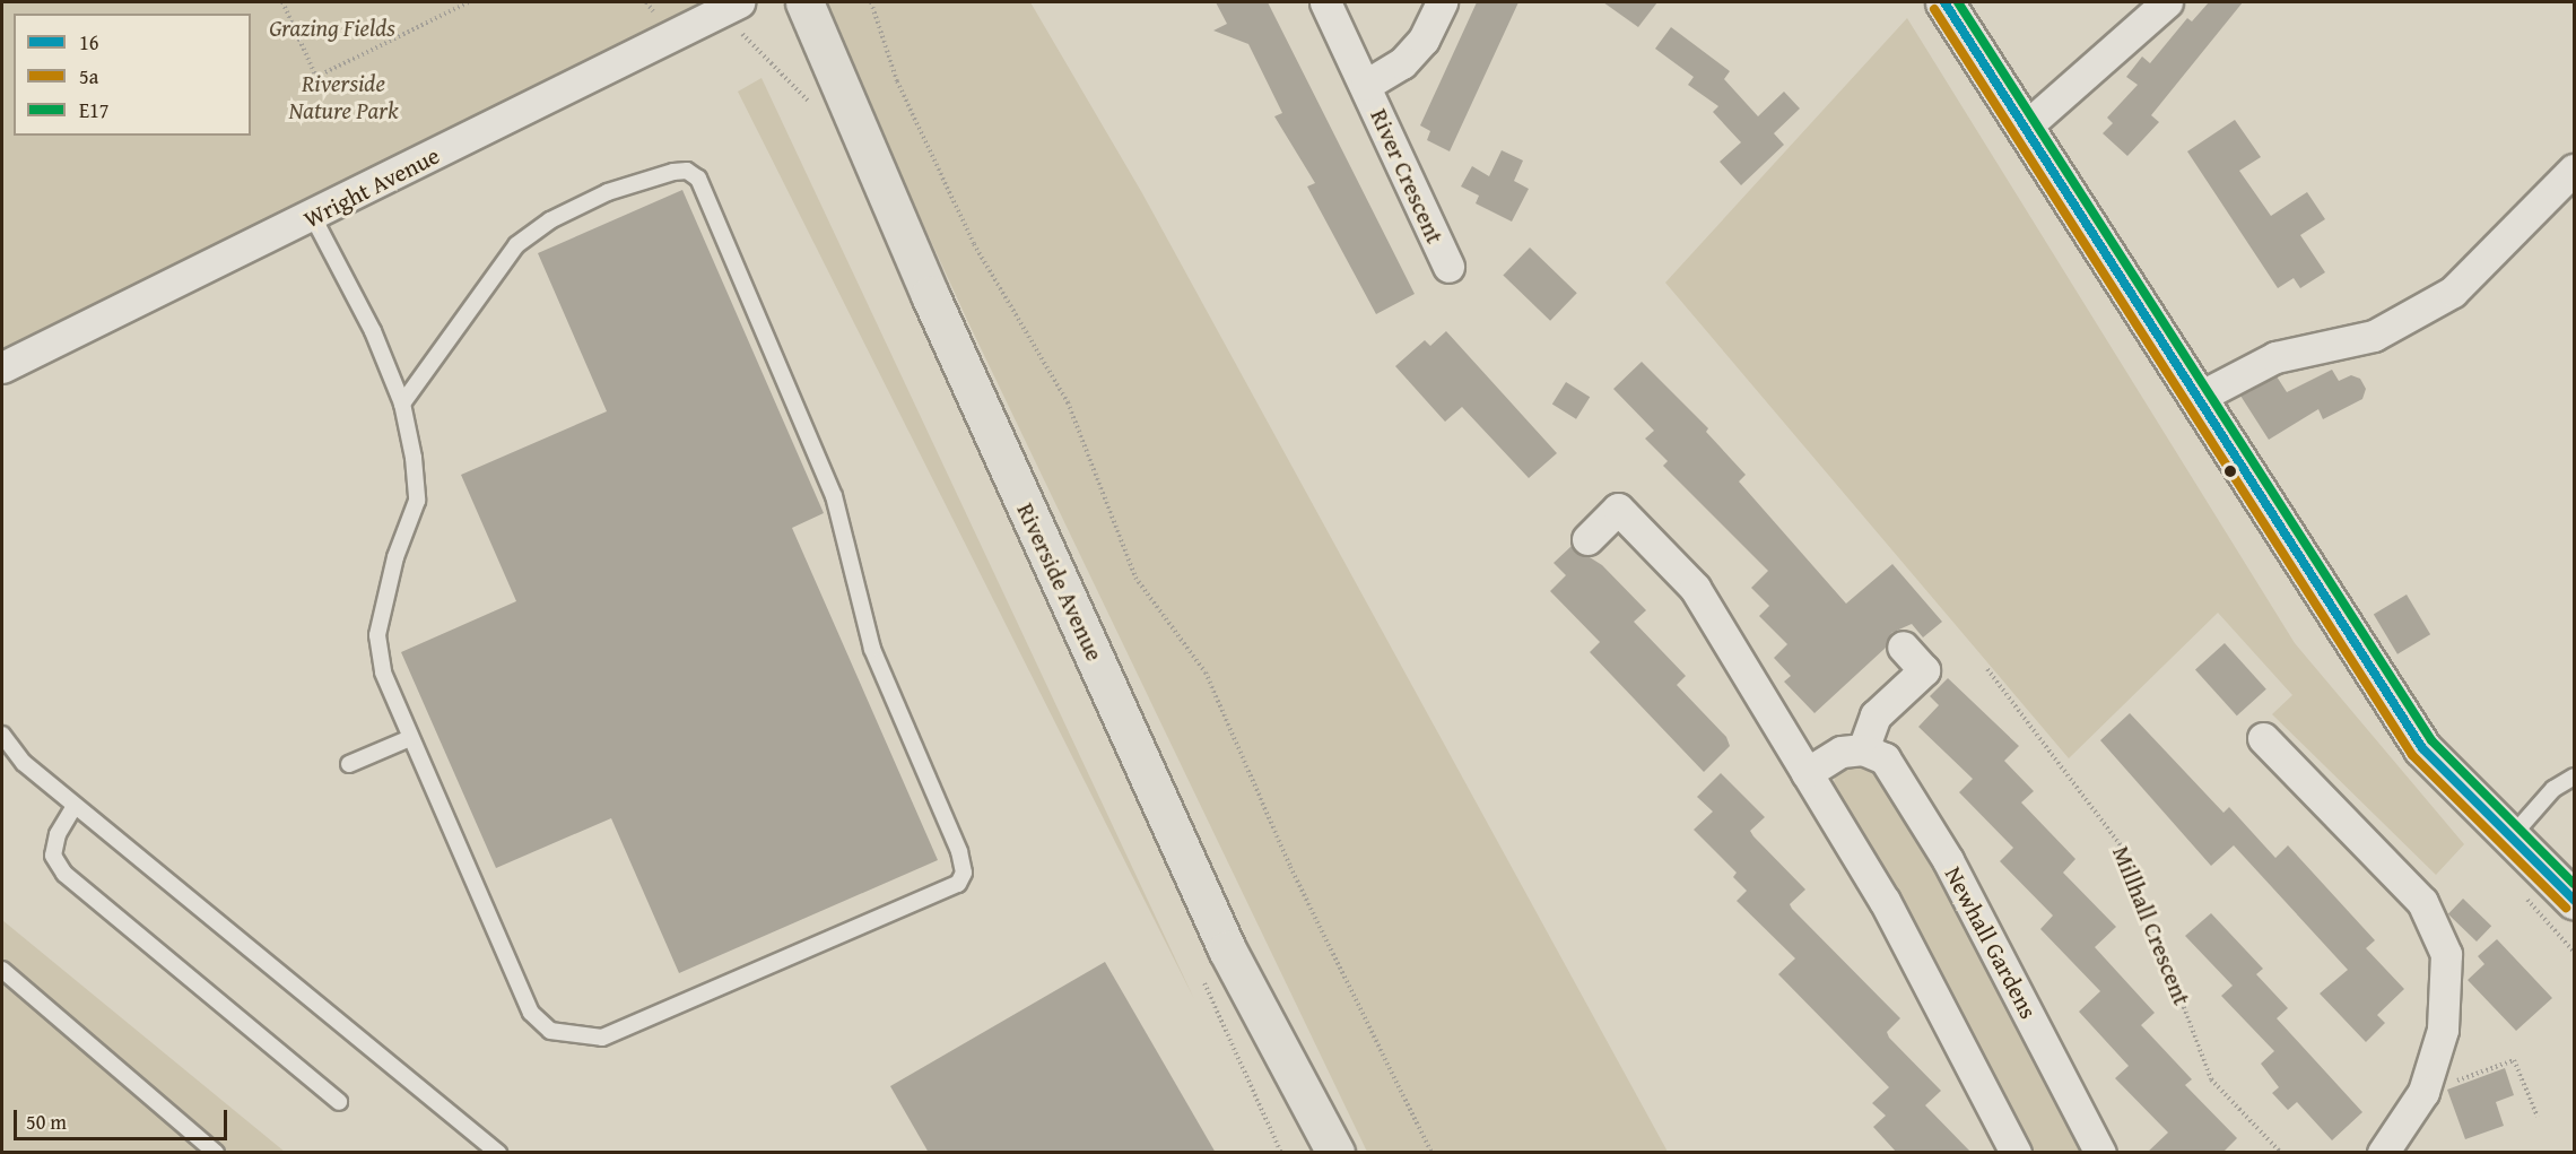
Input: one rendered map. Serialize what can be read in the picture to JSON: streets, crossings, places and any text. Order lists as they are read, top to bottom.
{
  "streets": {
    "main road": ["Riverside Avenue"],
    "street": ["River Crescent", "Wright Avenue", "Newhall Gardens"],
    "path": ["Millhall Crescent"]
  },
  "parks": ["Grazing Fields", "Riverside Nature Park"],
  "lines": ["transit line 16", "transit line E17", "transit line 5a"],
  "legend": ["16", "5a", "E17"],
  "scale_bar": "50 m"
}
